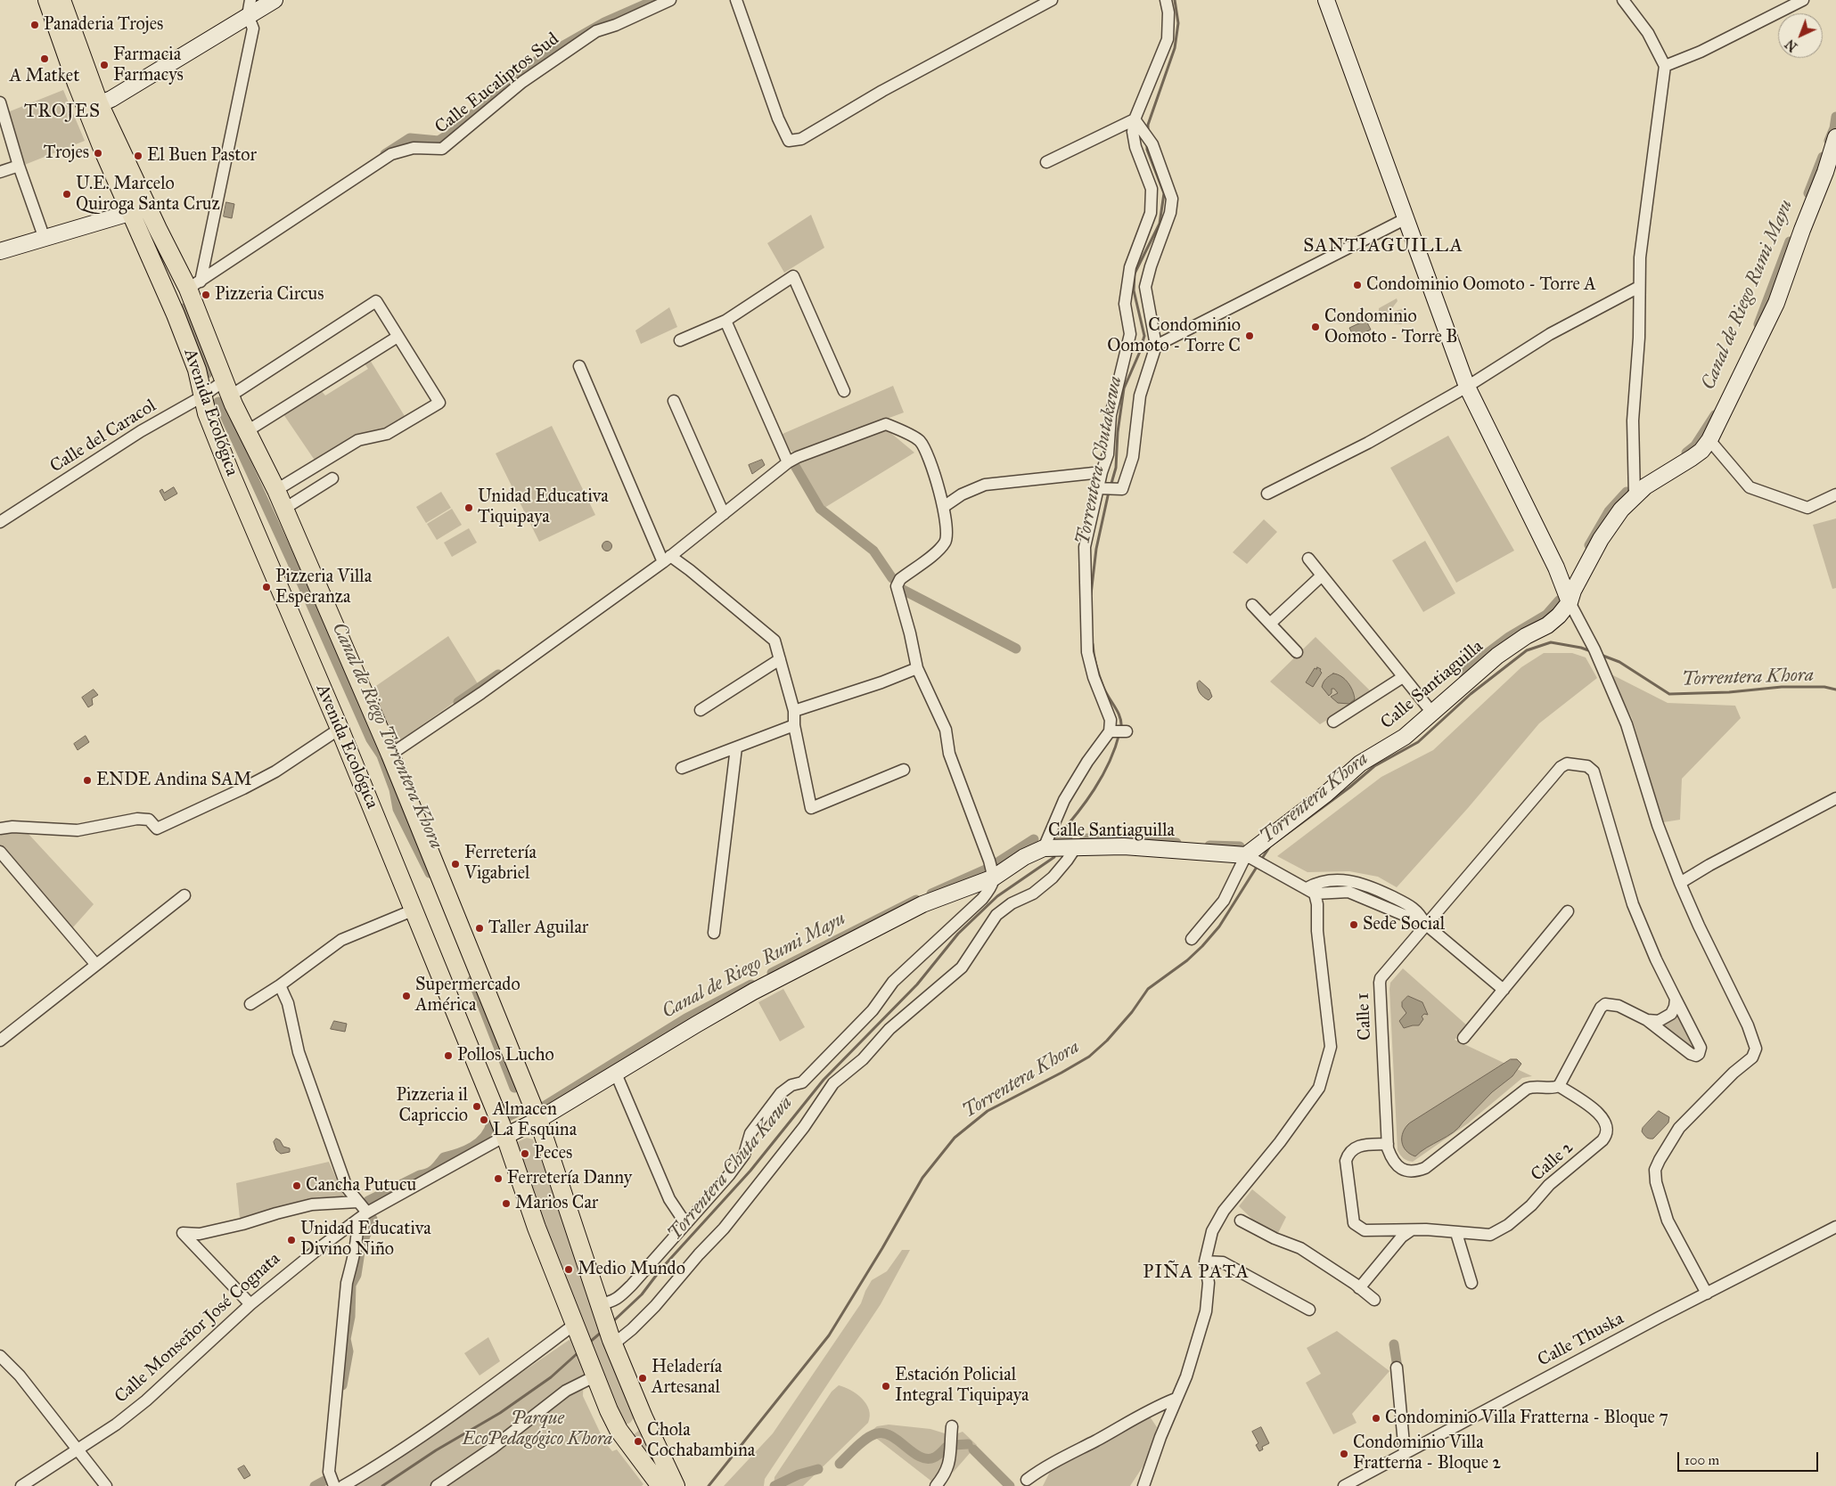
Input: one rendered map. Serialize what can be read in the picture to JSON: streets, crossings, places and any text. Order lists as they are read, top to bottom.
{
  "streets": {
    "main road": ["Avenida Ecológica"],
    "street": [
      "Calle Eucaliptos Sud",
      "Calle del Caracol",
      "Calle Santiaguilla",
      "Calle 1",
      "Calle 2",
      "Calle Monseñor José Cognata",
      "Calle Thuska"
    ]
  },
  "crossings": [
    ["Calle Eucaliptos Sud", "Avenida Ecológica"],
    ["Avenida Ecológica", "Calle del Caracol"],
    ["Avenida Ecológica", "Calle Santiaguilla"],
    ["Avenida Ecológica", "Calle Monseñor José Cognata"],
    ["Calle Santiaguilla", "Calle Monseñor José Cognata"],
    ["Calle 1", "Calle 2"]
  ],
  "districts": ["TROJES", "SANTIAGUILLA", "PIÑA PATA"],
  "water": [
    "Canal de Riego Rumi Mayu",
    "Torrentera Chutakawa",
    "Torrentera Khora",
    "Canal de Riego Torrentera Khora",
    "Torrentera Chuta Kawa"
  ],
  "parks": ["Parque EcoPedagógico Khora"],
  "places": [
    "Panaderia Trojes",
    "A Matket",
    "Farmacia Farmacys",
    "Trojes",
    "El Buen Pastor",
    "U.E. Marcelo Quiroga Santa Cruz",
    "Condominio Oomoto - Torre A",
    "Pizzeria Circus",
    "Condominio Oomoto - Torre B",
    "Condominio Oomoto - Torre C",
    "Unidad Educativa Tiquipaya",
    "Pizzeria Villa Esperanza",
    "ENDE Andina SAM",
    "Ferretería Vigabriel",
    "Sede Social",
    "Taller Aguilar",
    "Supermercado América",
    "Pollos Lucho",
    "Pizzeria il Capriccio",
    "Almacen La Esquina",
    "Peces",
    "Ferretería Danny",
    "Cancha Putucu",
    "Marios Car",
    "Unidad Educativa Divino Niño",
    "Medio Mundo",
    "Heladería Artesanal",
    "Estación Policial Integral Tiquipaya",
    "Condominio Villa Fratterna - Bloque 7",
    "Chola Cochabambina",
    "Condominio Villa Fratterna - Bloque 2"
  ],
  "scale_bar": "100 m",
  "north": "bottom left"
}
